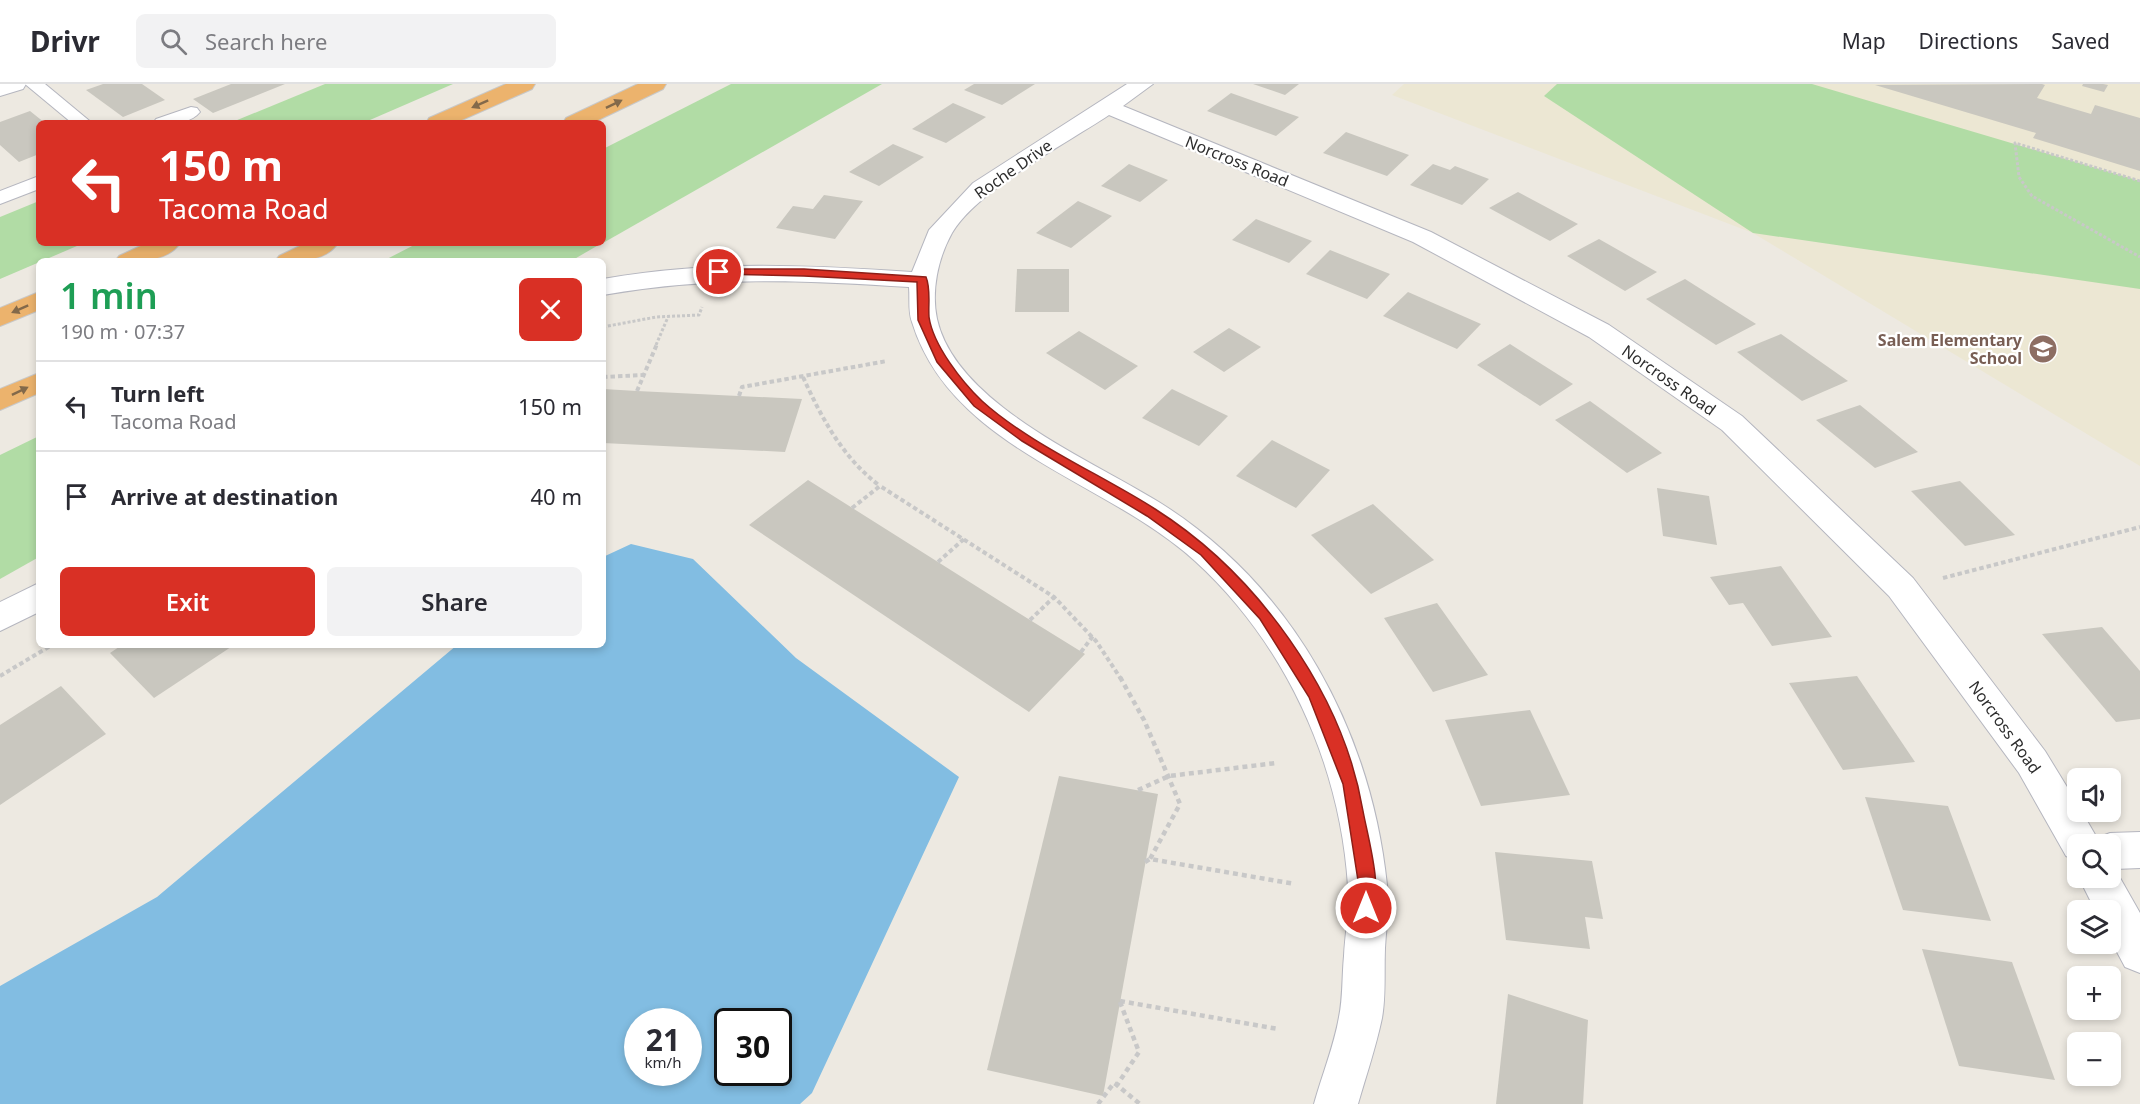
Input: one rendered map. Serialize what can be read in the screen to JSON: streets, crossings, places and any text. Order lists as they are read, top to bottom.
{
  "streets": {
    "street": ["Norcross Road", "Roche Drive"]
  },
  "crossings": [
    ["Norcross Road", "Roche Drive"]
  ],
  "places": {
    "school or university": ["Salem Elementary School"]
  },
  "page": {
    "header": "Drivr",
    "search": "Search here",
    "nav": ["Map", "Directions", "Saved"],
    "turn": ["150 m", "Tacoma Road"],
    "heading": ["1 min", "190 m · 07:37"],
    "list": [
      {
        "name": "Turn left",
        "note": "Tacoma Road",
        "value": "150 m"
      },
      {
        "name": "Arrive at destination",
        "value": "40 m"
      }
    ],
    "buttons": ["Exit", "Share"],
    "map_buttons": ["+", "−"],
    "speed": "21 km/h",
    "limit": "30"
  }
}
